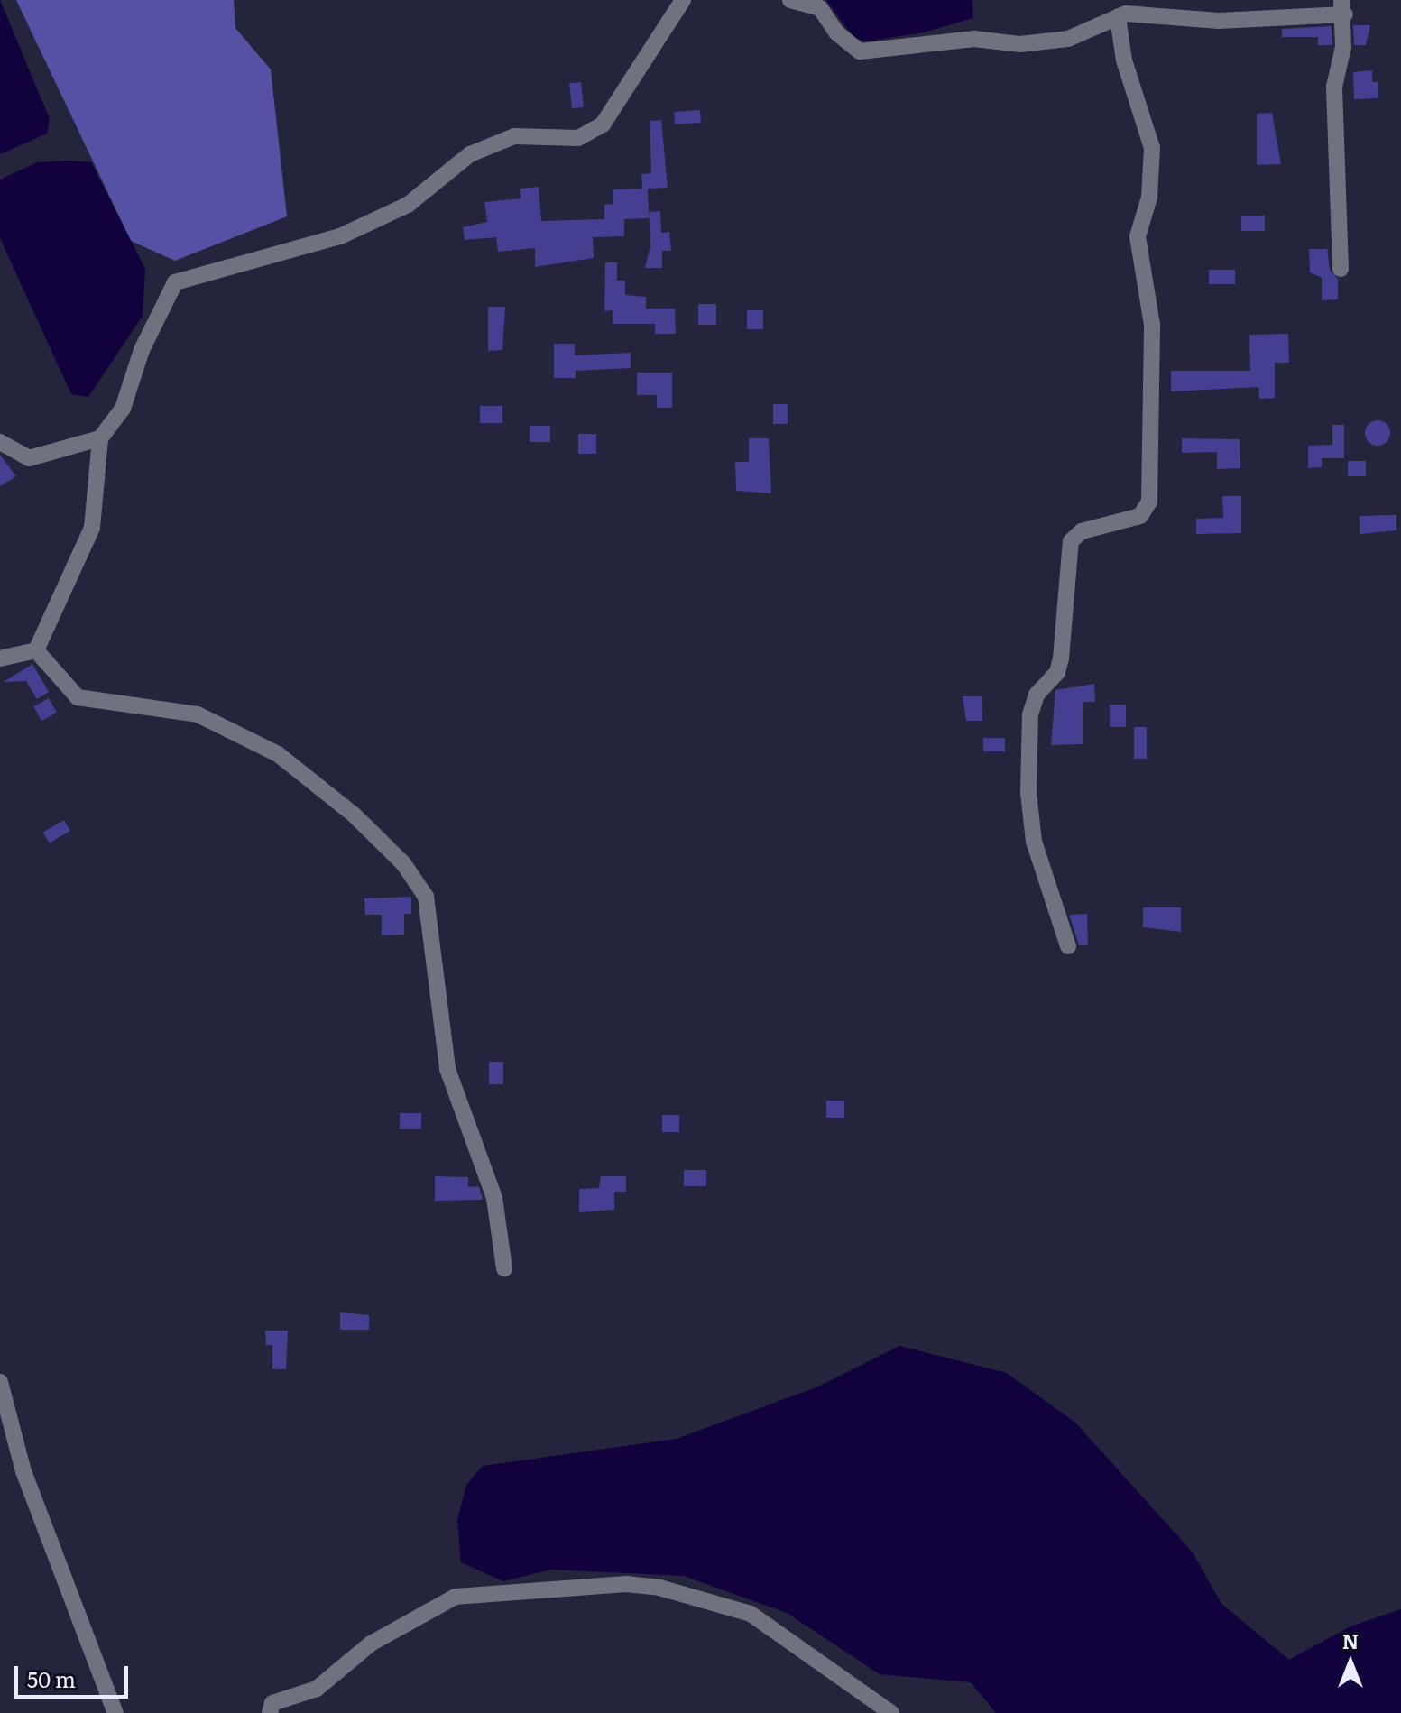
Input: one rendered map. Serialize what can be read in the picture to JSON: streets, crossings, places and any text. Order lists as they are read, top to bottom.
{
  "scale_bar": "50 m",
  "north": "top"
}
